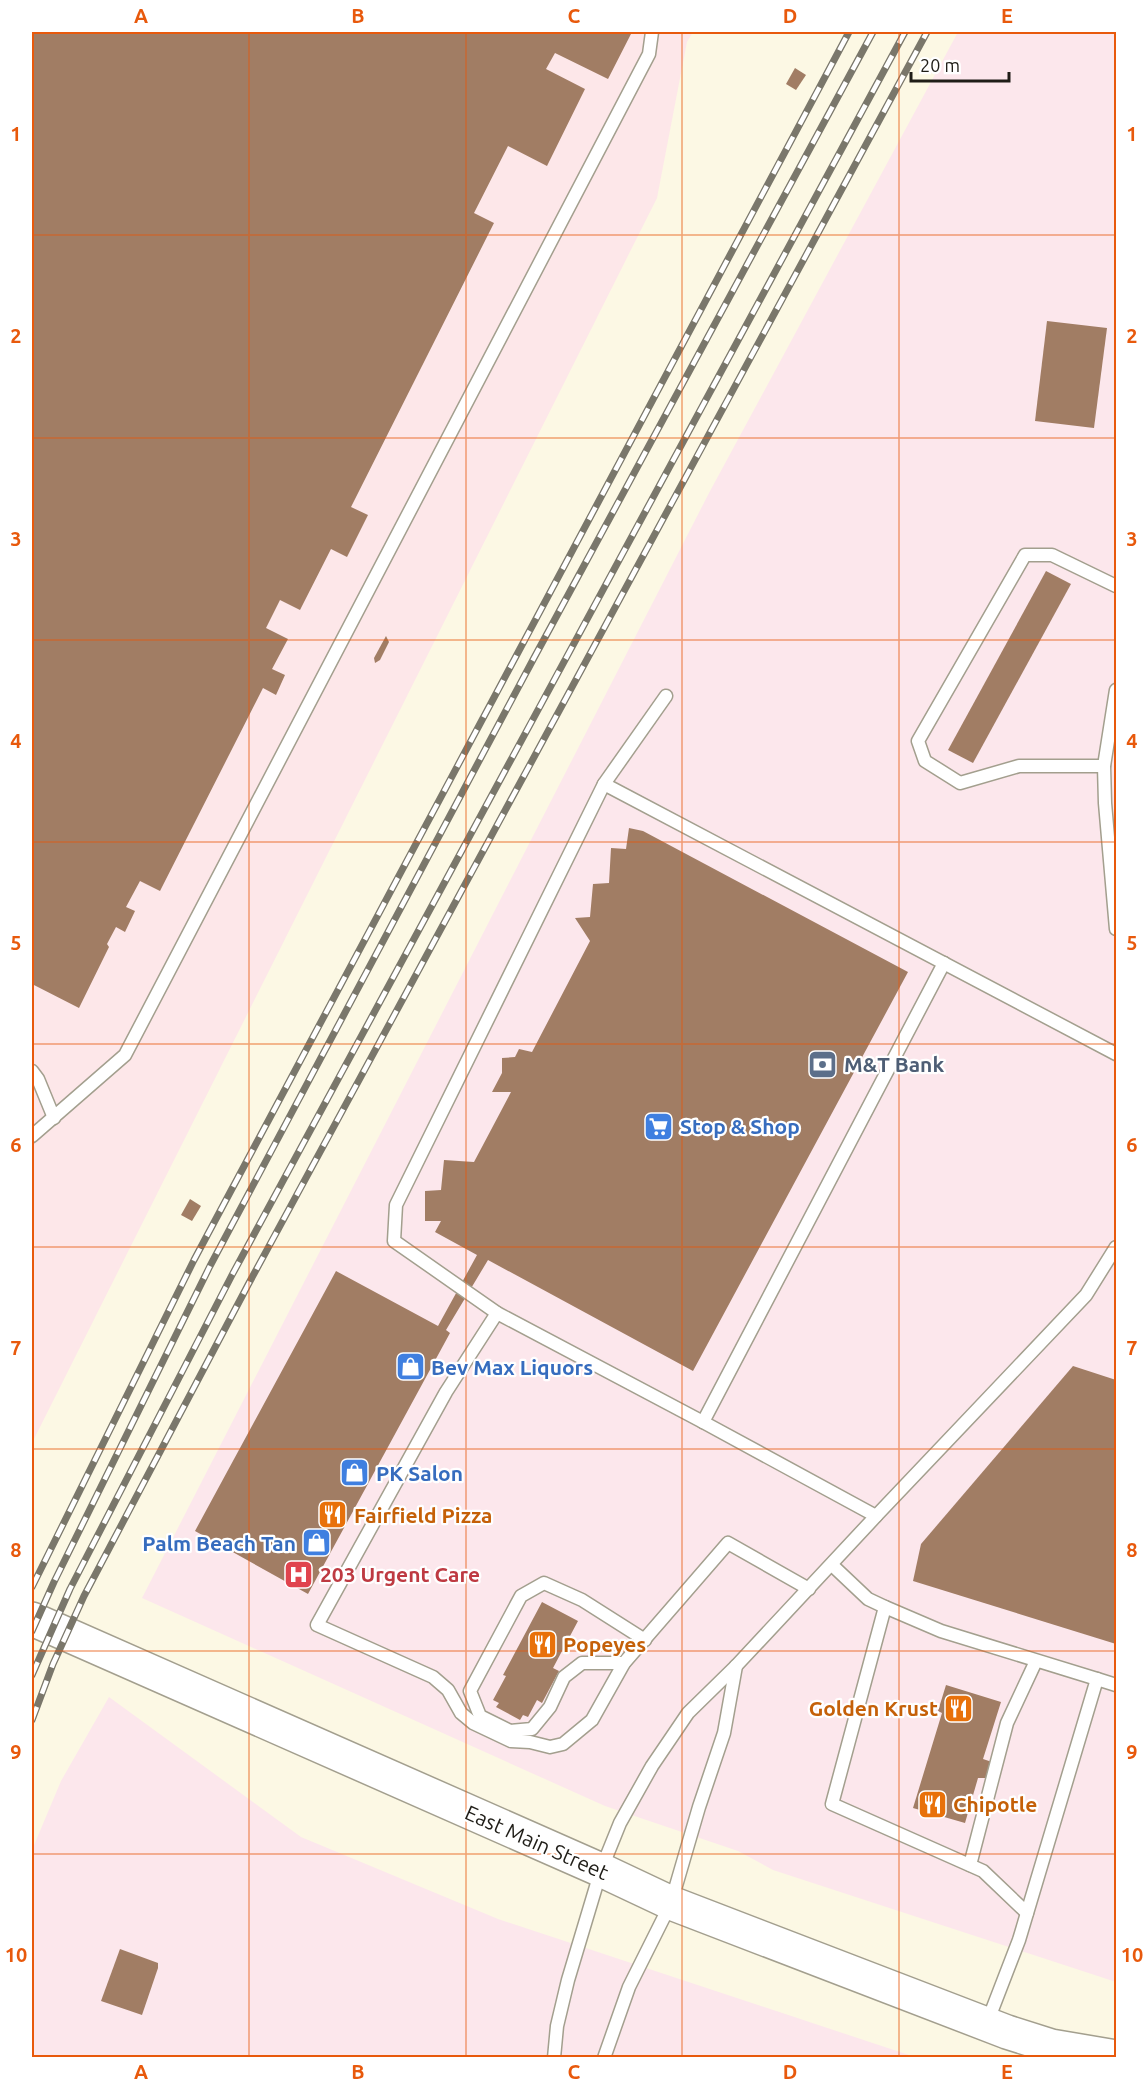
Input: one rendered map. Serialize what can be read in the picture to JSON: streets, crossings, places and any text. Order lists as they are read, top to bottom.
{
  "streets": {
    "main road": ["East Main Street"]
  },
  "places": {
    "bank": ["M&T Bank"],
    "supermarket": ["Stop & Shop"],
    "shop": ["Bev Max Liquors", "PK Salon", "Palm Beach Tan"],
    "restaurant": [
      "Fairfield Pizza",
      "Popeyes",
      "Golden Krust",
      "Chipotle"
    ],
    "hospital": ["203 Urgent Care"]
  },
  "scale_bar": "20 m",
  "grid": {
    "columns": [
      "A",
      "B",
      "C",
      "D",
      "E"
    ],
    "rows": [
      "1",
      "2",
      "3",
      "4",
      "5",
      "6",
      "7",
      "8",
      "9",
      "10"
    ]
  }
}
